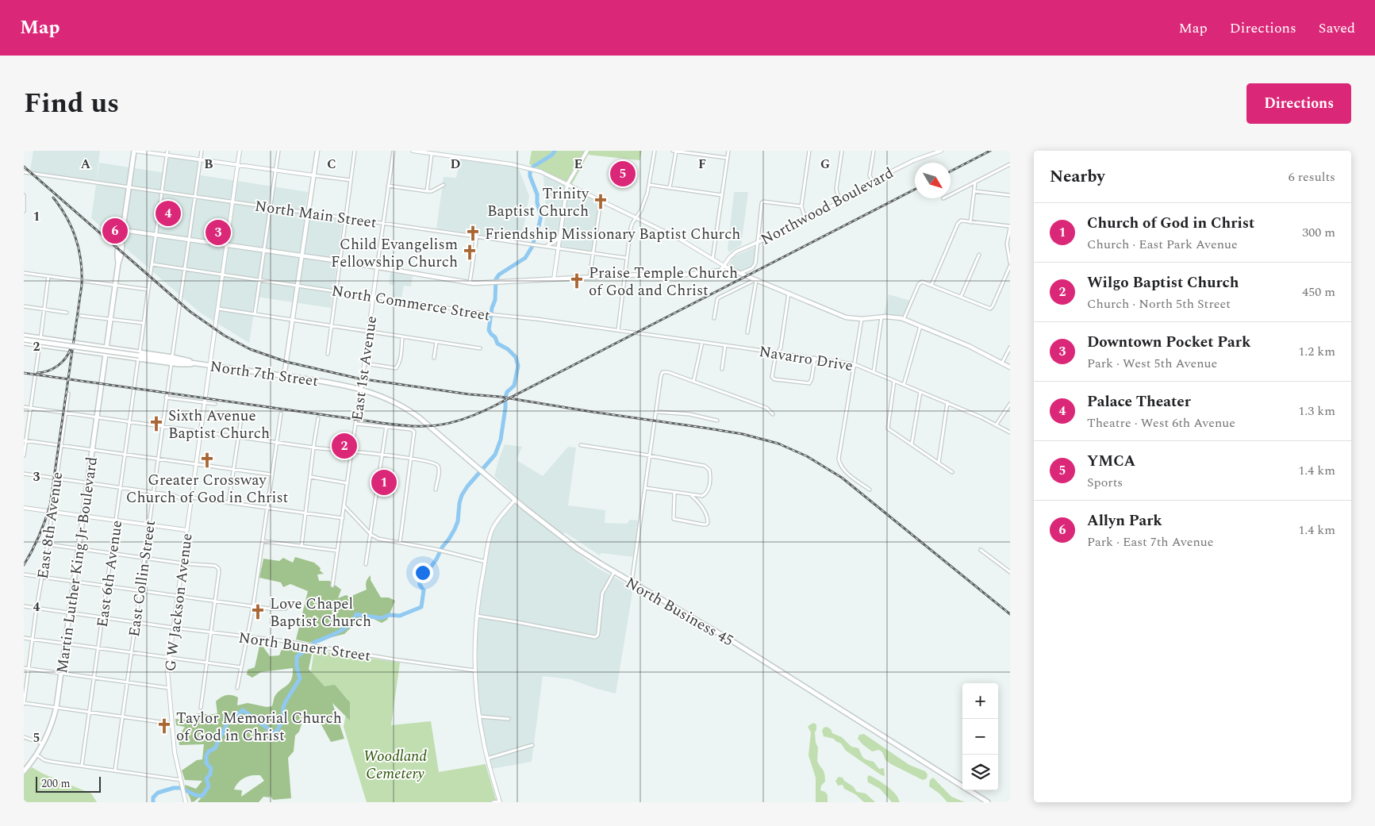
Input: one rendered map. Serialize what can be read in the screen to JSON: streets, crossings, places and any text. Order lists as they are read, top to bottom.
{
  "streets": {
    "main road": ["North 7th Street", "Martin Luther King Jr Boulevard", "North Business 45"],
    "street": [
      "Northwood Boulevard",
      "North Main Street",
      "North Commerce Street",
      "Navarro Drive",
      "East 1st Avenue",
      "East 8th Avenue",
      "East 6th Avenue",
      "East Collin Street",
      "G W Jackson Avenue",
      "North Bunert Street"
    ]
  },
  "crossings": [
    ["North Main Street", "Martin Luther King Jr Boulevard"],
    ["North Main Street", "East 6th Avenue"],
    ["North Main Street", "G W Jackson Avenue"],
    ["North Commerce Street", "Navarro Drive"],
    ["North Commerce Street", "East 1st Avenue"],
    ["North Commerce Street", "East 6th Avenue"],
    ["North Commerce Street", "G W Jackson Avenue"],
    ["East 1st Avenue", "North 7th Street"],
    ["North 7th Street", "East 6th Avenue"],
    ["North 7th Street", "G W Jackson Avenue"],
    ["North 7th Street", "North Business 45"],
    ["East 8th Avenue", "North Bunert Street"],
    ["Martin Luther King Jr Boulevard", "North Bunert Street"],
    ["East 6th Avenue", "North Bunert Street"],
    ["East Collin Street", "North Bunert Street"],
    ["G W Jackson Avenue", "North Bunert Street"]
  ],
  "parks": ["Woodland Cemetery"],
  "places": {
    "church": [
      "Trinity Baptist Church",
      "Friendship Missionary Baptist Church",
      "Child Evangelism Fellowship Church",
      "Praise Temple Church of God and Christ",
      "Sixth Avenue Baptist Church",
      "Greater Crossway Church of God in Christ",
      "Love Chapel Baptist Church",
      "Taylor Memorial Church of God in Christ"
    ]
  },
  "scale_bar": "200 m",
  "north": "bottom right",
  "page": {
    "header": "Map",
    "nav": ["Map", "Directions", "Saved"],
    "title": "Find us",
    "buttons": "Directions",
    "heading": ["Nearby", "6 results"],
    "pins": [
      "5",
      "4",
      "6",
      "3",
      "2",
      "1"
    ],
    "list": [
      {
        "mark": "1",
        "name": "Church of God in Christ",
        "note": "Church · East Park Avenue",
        "value": "300 m"
      },
      {
        "mark": "2",
        "name": "Wilgo Baptist Church",
        "note": "Church · North 5th Street",
        "value": "450 m"
      },
      {
        "mark": "3",
        "name": "Downtown Pocket Park",
        "note": "Park · West 5th Avenue",
        "value": "1.2 km"
      },
      {
        "mark": "4",
        "name": "Palace Theater",
        "note": "Theatre · West 6th Avenue",
        "value": "1.3 km"
      },
      {
        "mark": "5",
        "name": "YMCA",
        "note": "Sports",
        "value": "1.4 km"
      },
      {
        "mark": "6",
        "name": "Allyn Park",
        "note": "Park · East 7th Avenue",
        "value": "1.4 km"
      }
    ],
    "map_buttons": ["+", "−"],
    "scale": "200 m"
  },
  "grid": {
    "columns": [
      "A",
      "B",
      "C",
      "D",
      "E",
      "F",
      "G"
    ],
    "rows": [
      "1",
      "2",
      "3",
      "4",
      "5"
    ]
  }
}
